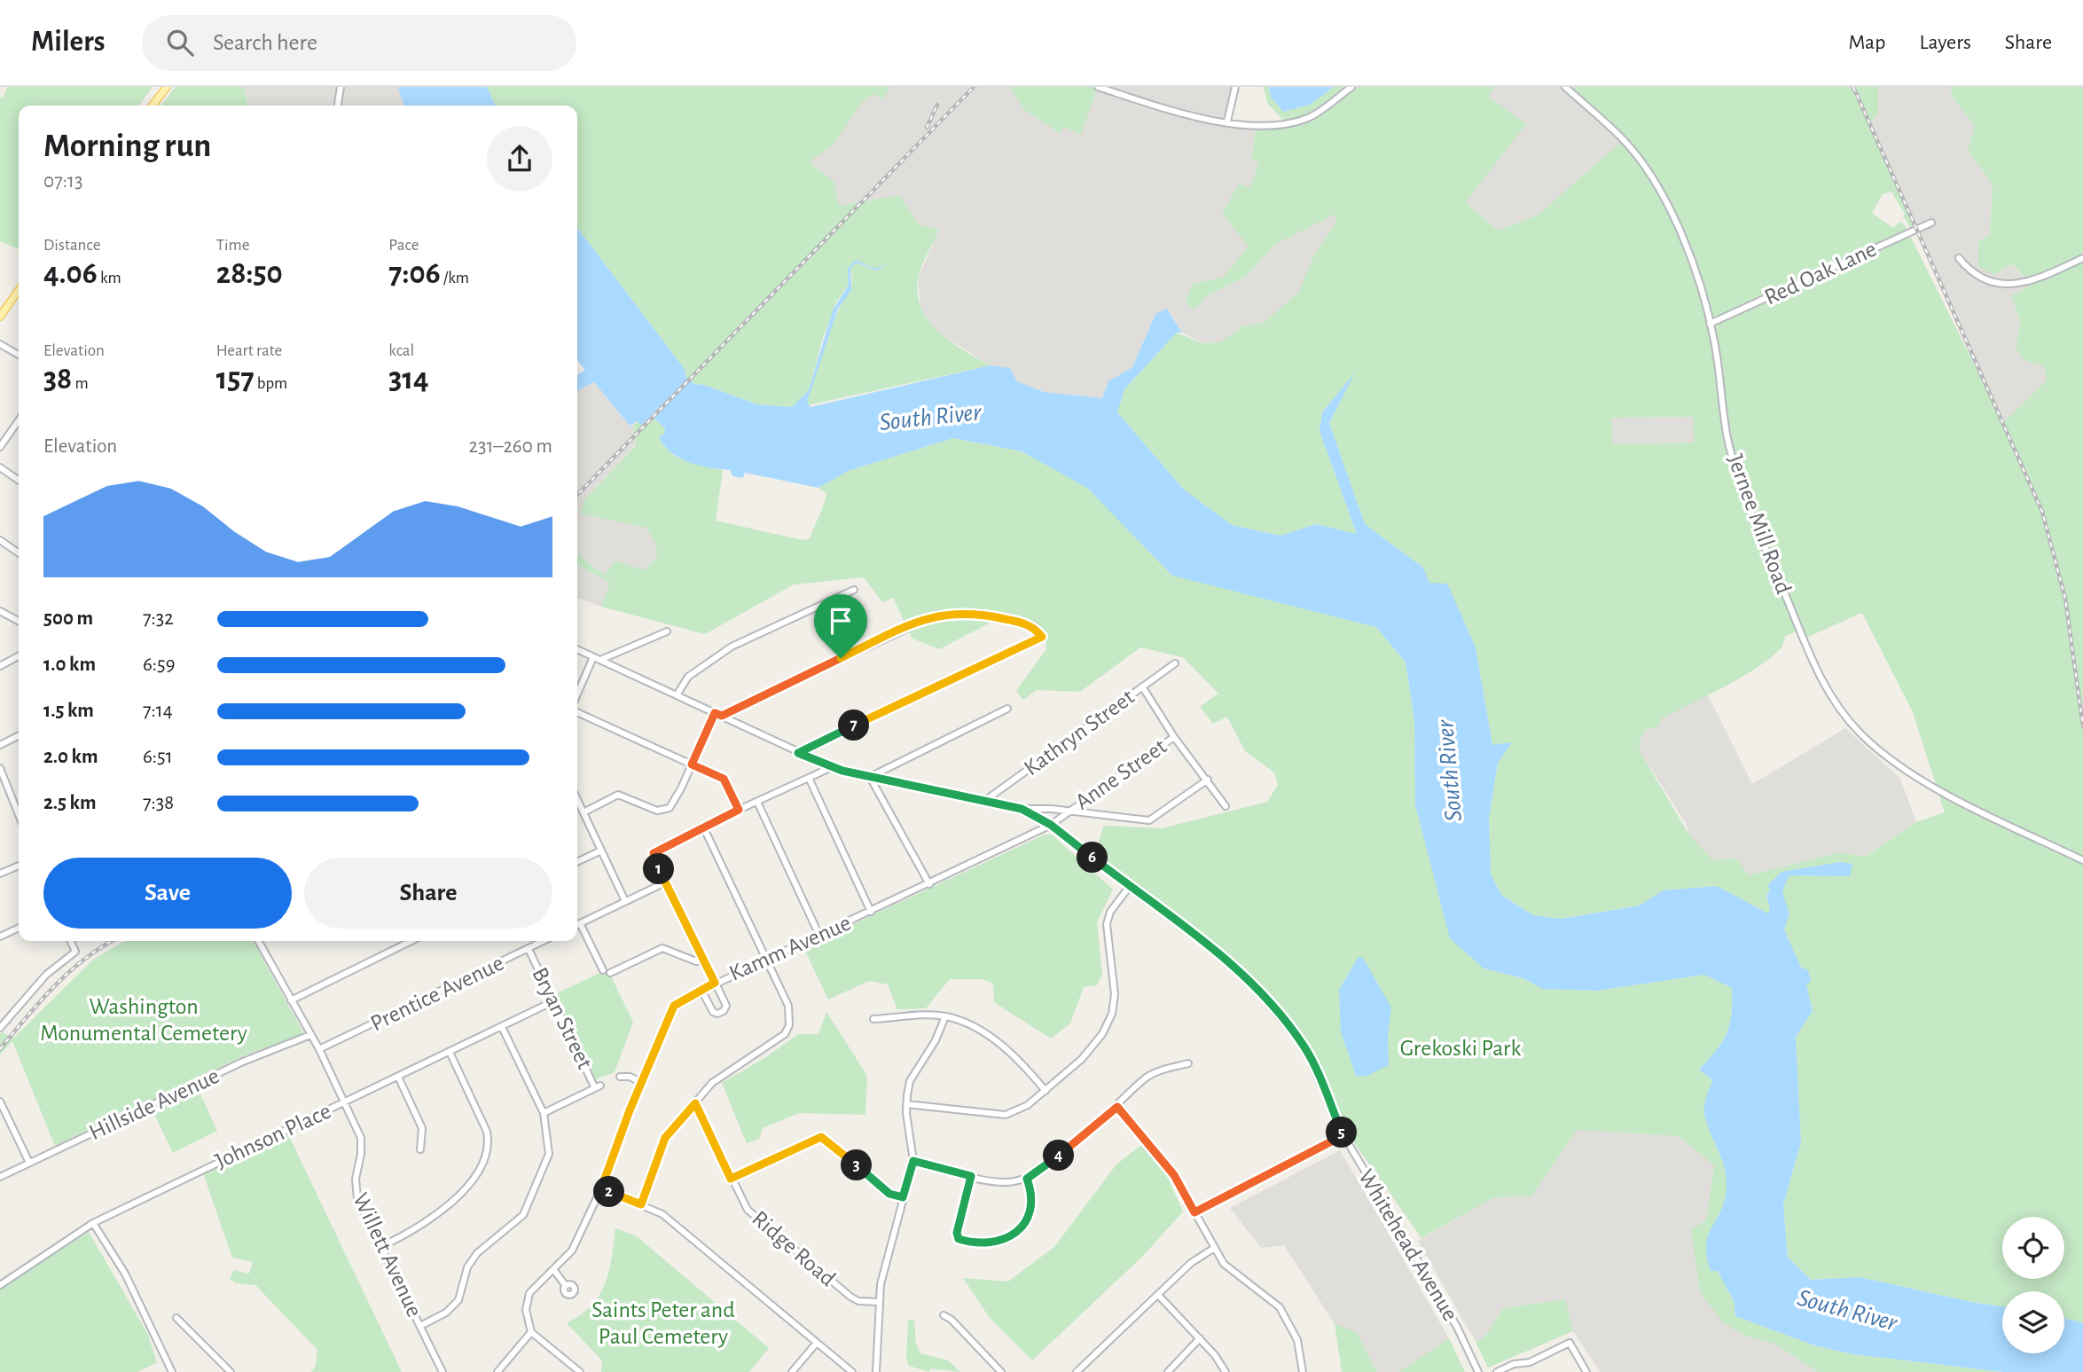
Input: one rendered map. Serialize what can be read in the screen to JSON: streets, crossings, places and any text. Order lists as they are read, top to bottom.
{
  "streets": {
    "street": [
      "Red Oak Lane",
      "Jernee Mill Road",
      "Kathryn Street",
      "Anne Street",
      "Kamm Avenue",
      "Prentice Avenue",
      "Bryan Street",
      "Hillside Avenue",
      "Johnson Place",
      "Whitehead Avenue",
      "Ridge Road",
      "Willett Avenue"
    ]
  },
  "crossings": [
    ["Red Oak Lane", "Jernee Mill Road"],
    ["Kathryn Street", "Whitehead Avenue"],
    ["Anne Street", "Kamm Avenue"],
    ["Anne Street", "Whitehead Avenue"],
    ["Kamm Avenue", "Whitehead Avenue"],
    ["Prentice Avenue", "Bryan Street"],
    ["Prentice Avenue", "Willett Avenue"],
    ["Bryan Street", "Johnson Place"],
    ["Hillside Avenue", "Willett Avenue"],
    ["Johnson Place", "Willett Avenue"]
  ],
  "water": ["South River"],
  "parks": ["Washington Monumental Cemetery", "Grekoski Park", "Saints Peter and Paul Cemetery"],
  "page": {
    "header": "Milers",
    "search": "Search here",
    "nav": ["Map", "Layers", "Share"],
    "heading": ["Morning run", "07:13"],
    "stats": [
      ["Distance", "4.06 km"],
      ["Time", "28:50"],
      ["Pace", "7:06 /km"],
      ["Elevation", "38 m"],
      ["Heart rate", "157 bpm"],
      ["kcal", "314"]
    ],
    "chart": ["Elevation", "231–260 m"],
    "list": [
      {
        "name": "500 m",
        "note": "7:32"
      },
      {
        "name": "1.0 km",
        "note": "6:59"
      },
      {
        "name": "1.5 km",
        "note": "7:14"
      },
      {
        "name": "2.0 km",
        "note": "6:51"
      },
      {
        "name": "2.5 km",
        "note": "7:38"
      }
    ],
    "pins": [
      "7",
      "6",
      "1",
      "5",
      "4",
      "3",
      "2"
    ],
    "buttons": ["Save", "Share"]
  }
}
